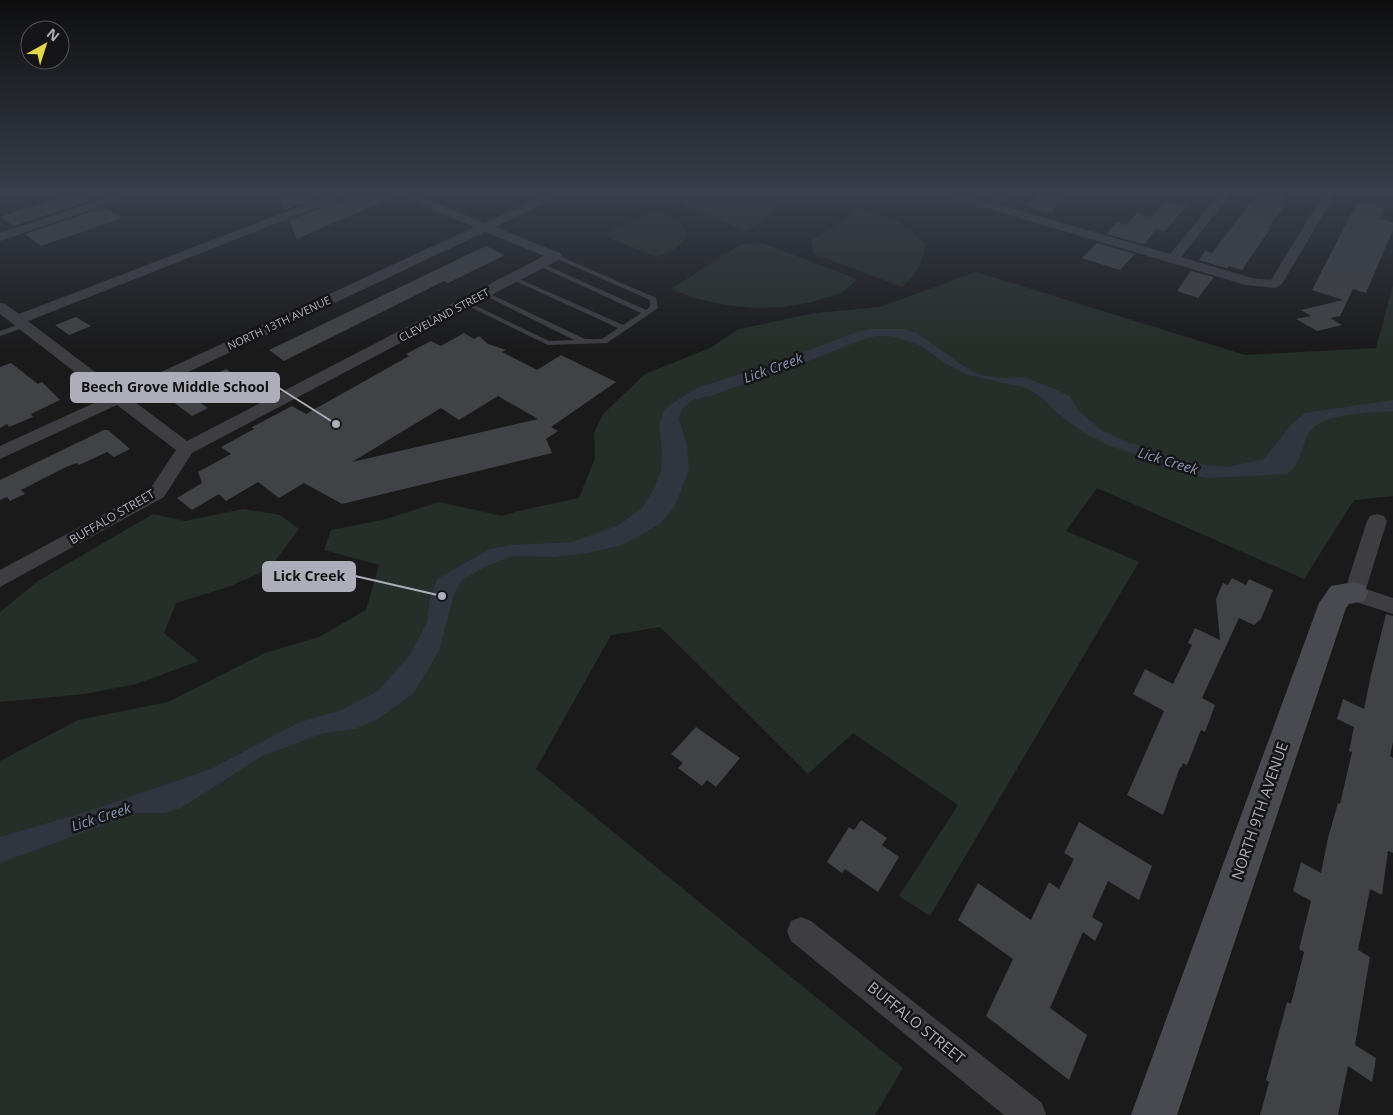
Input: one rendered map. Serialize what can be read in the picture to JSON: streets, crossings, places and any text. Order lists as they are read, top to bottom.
{
  "streets": {
    "street": [
      "CLEVELAND STREET",
      "NORTH 13TH AVENUE",
      "BUFFALO STREET",
      "NORTH 9TH AVENUE"
    ]
  },
  "crossings": [
    ["CLEVELAND STREET", "BUFFALO STREET"]
  ],
  "water": ["Lick Creek"],
  "places": ["Beech Grove Middle School", "Lick Creek"],
  "north": "top right"
}
